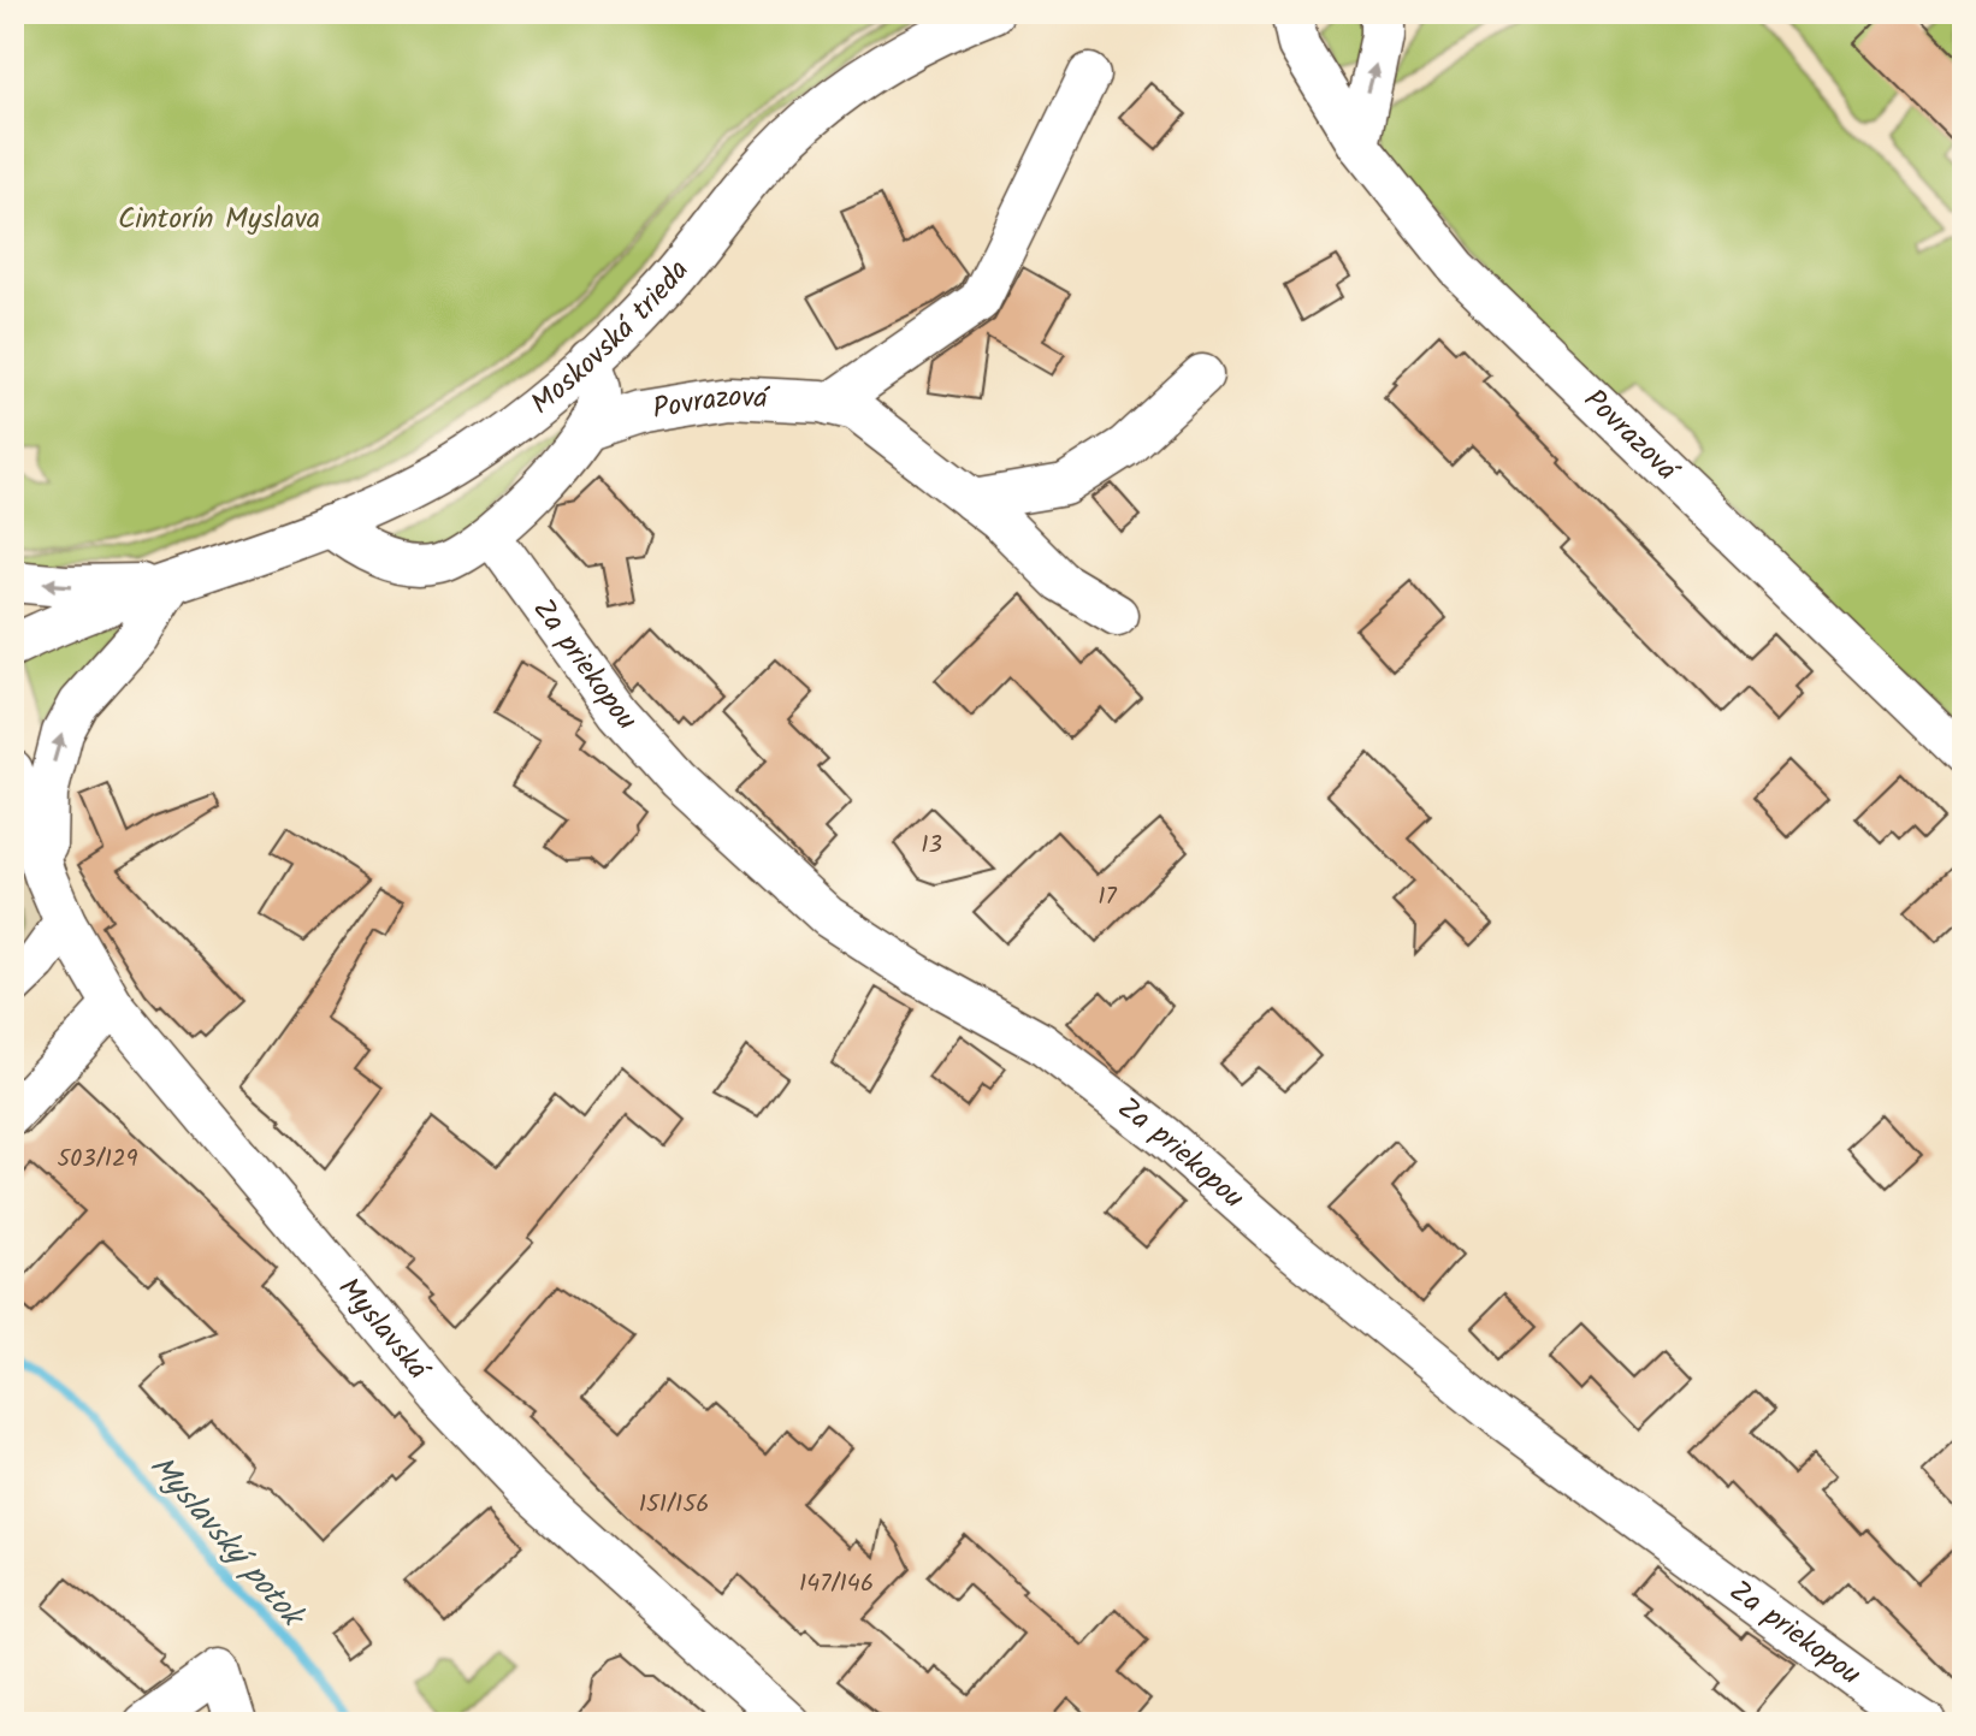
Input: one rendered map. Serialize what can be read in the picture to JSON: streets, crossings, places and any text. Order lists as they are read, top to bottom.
{
  "streets": {
    "street": [
      "Moskovská trieda",
      "Povrazová",
      "Za priekopou",
      "Myslavská"
    ]
  },
  "crossings": [
    ["Moskovská trieda", "Myslavská"]
  ],
  "water": ["Myslavský potok"],
  "parks": ["Cintorín Myslava"],
  "house_numbers": [
    "13",
    "17",
    "503/129",
    "151/156",
    "147/146"
  ]
}
